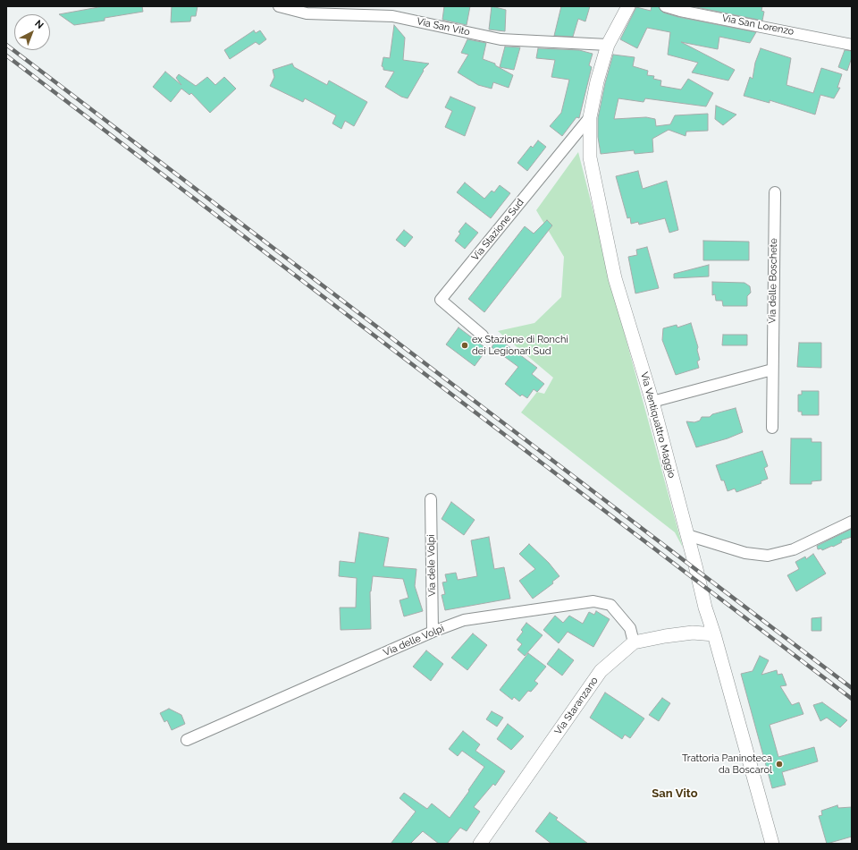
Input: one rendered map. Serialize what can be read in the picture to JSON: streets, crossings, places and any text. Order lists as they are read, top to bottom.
{
  "streets": {
    "street": [
      "Via San Lorenzo",
      "Via San Vito",
      "Via Stazione Sud",
      "Via delle Boschete",
      "Via Ventiquattro Maggio",
      "Via dele Volpi",
      "Via delle Volpi",
      "Via Staranzano"
    ]
  },
  "crossings": [
    ["Via San Vito", "Via Ventiquattro Maggio"],
    ["Via Stazione Sud", "Via Ventiquattro Maggio"],
    ["Via Ventiquattro Maggio", "Via Staranzano"],
    ["Via dele Volpi", "Via delle Volpi"],
    ["Via delle Volpi", "Via Staranzano"]
  ],
  "districts": ["San Vito"],
  "places": ["ex Stazione di Ronchi dei Legionari Sud", "Trattoria Paninoteca da Boscarol"],
  "north": "top right"
}
